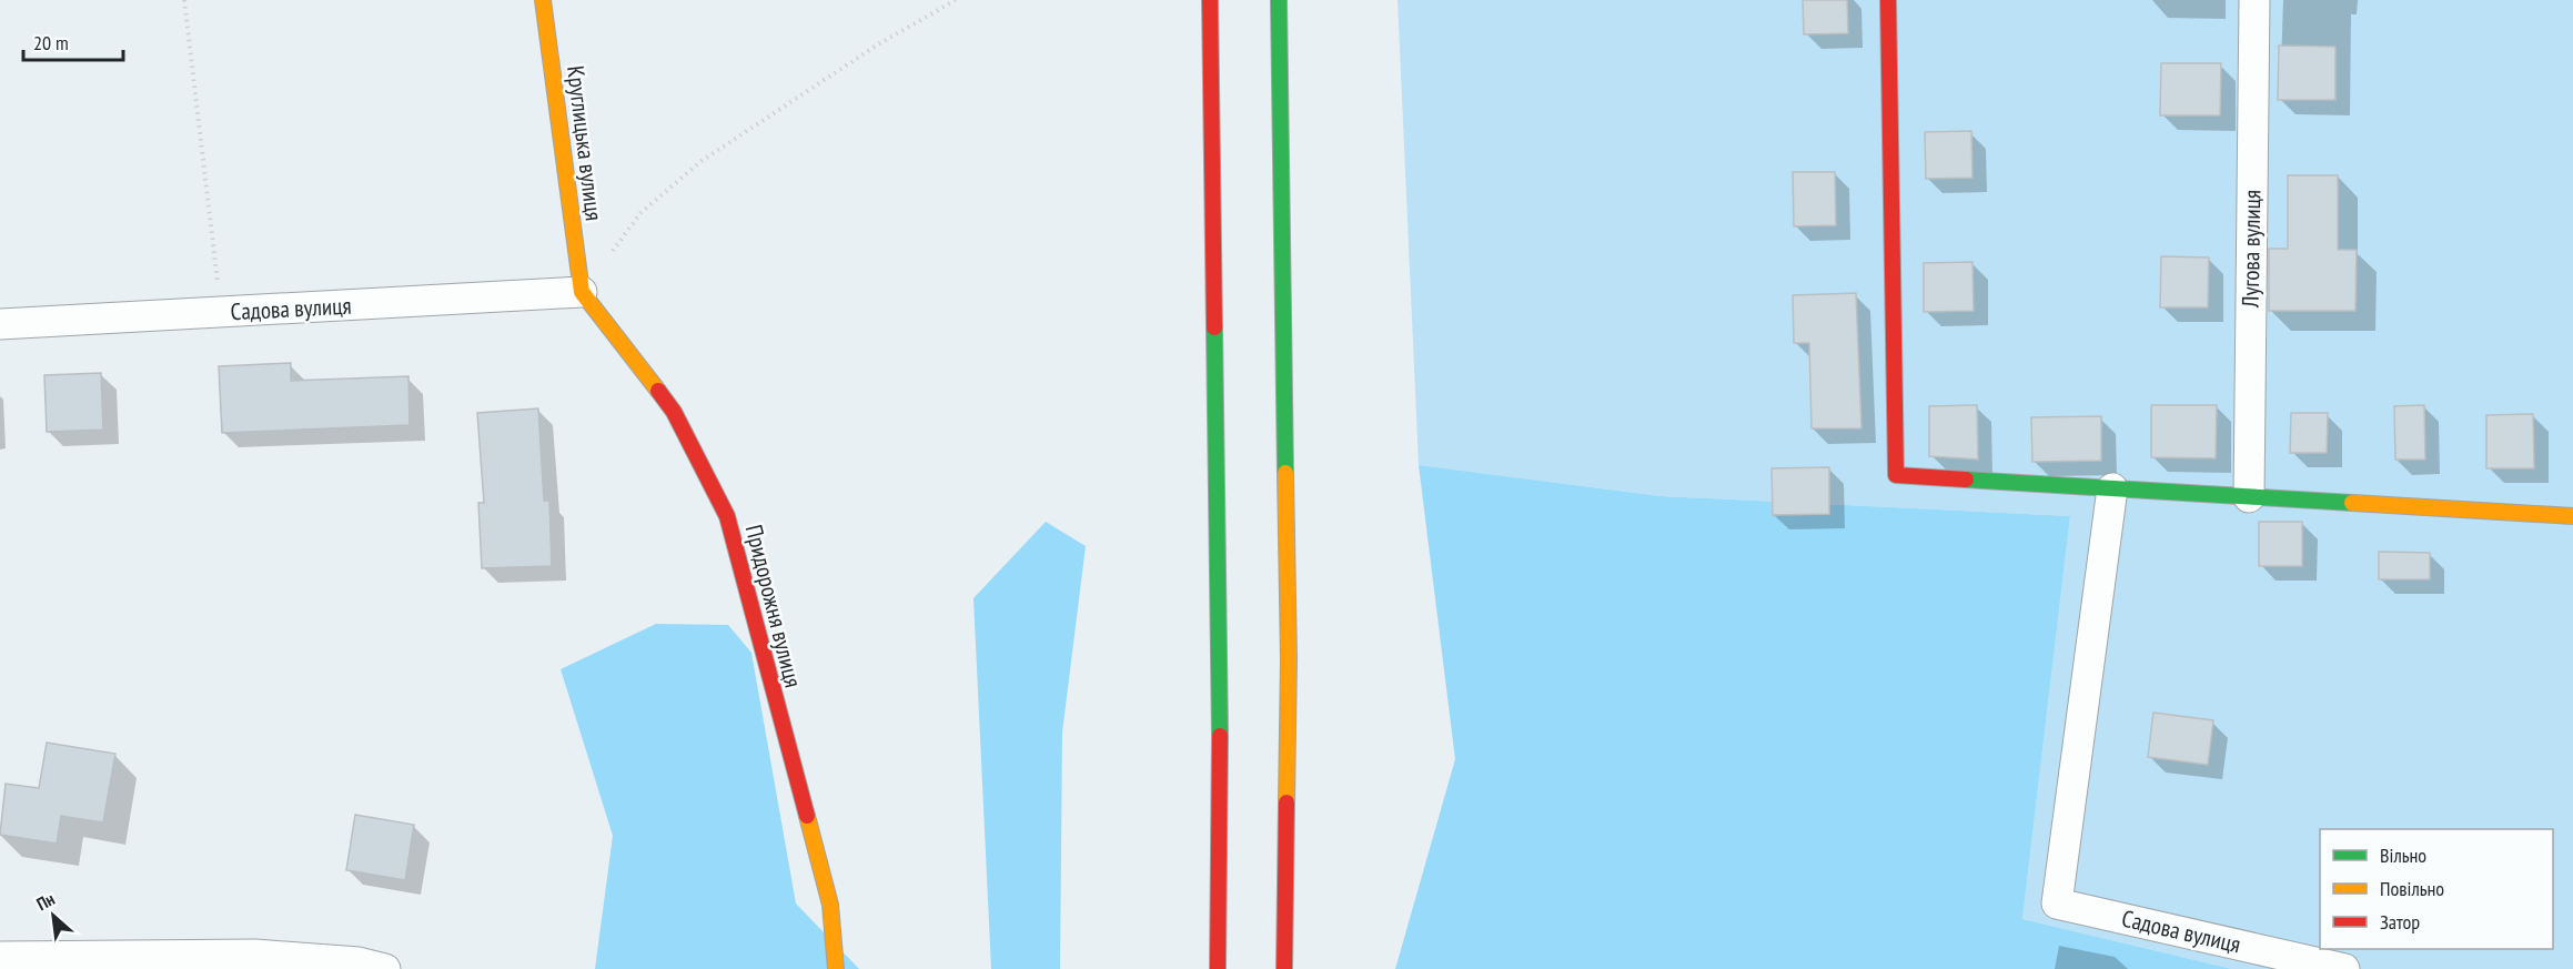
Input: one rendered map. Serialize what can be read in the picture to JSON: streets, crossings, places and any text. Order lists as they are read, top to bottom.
{
  "streets": {
    "main road": ["Круглицька вулиця", "Придорожня вулиця"],
    "street": ["Лугова вулиця", "Садова вулиця"]
  },
  "crossings": [
    ["Круглицька вулиця", "Садова вулиця"],
    ["Круглицька вулиця", "Придорожня вулиця"],
    ["Садова вулиця", "Придорожня вулиця"]
  ],
  "legend": ["Вільно", "Повільно", "Затор"],
  "scale_bar": "20 m",
  "north": "top left"
}
